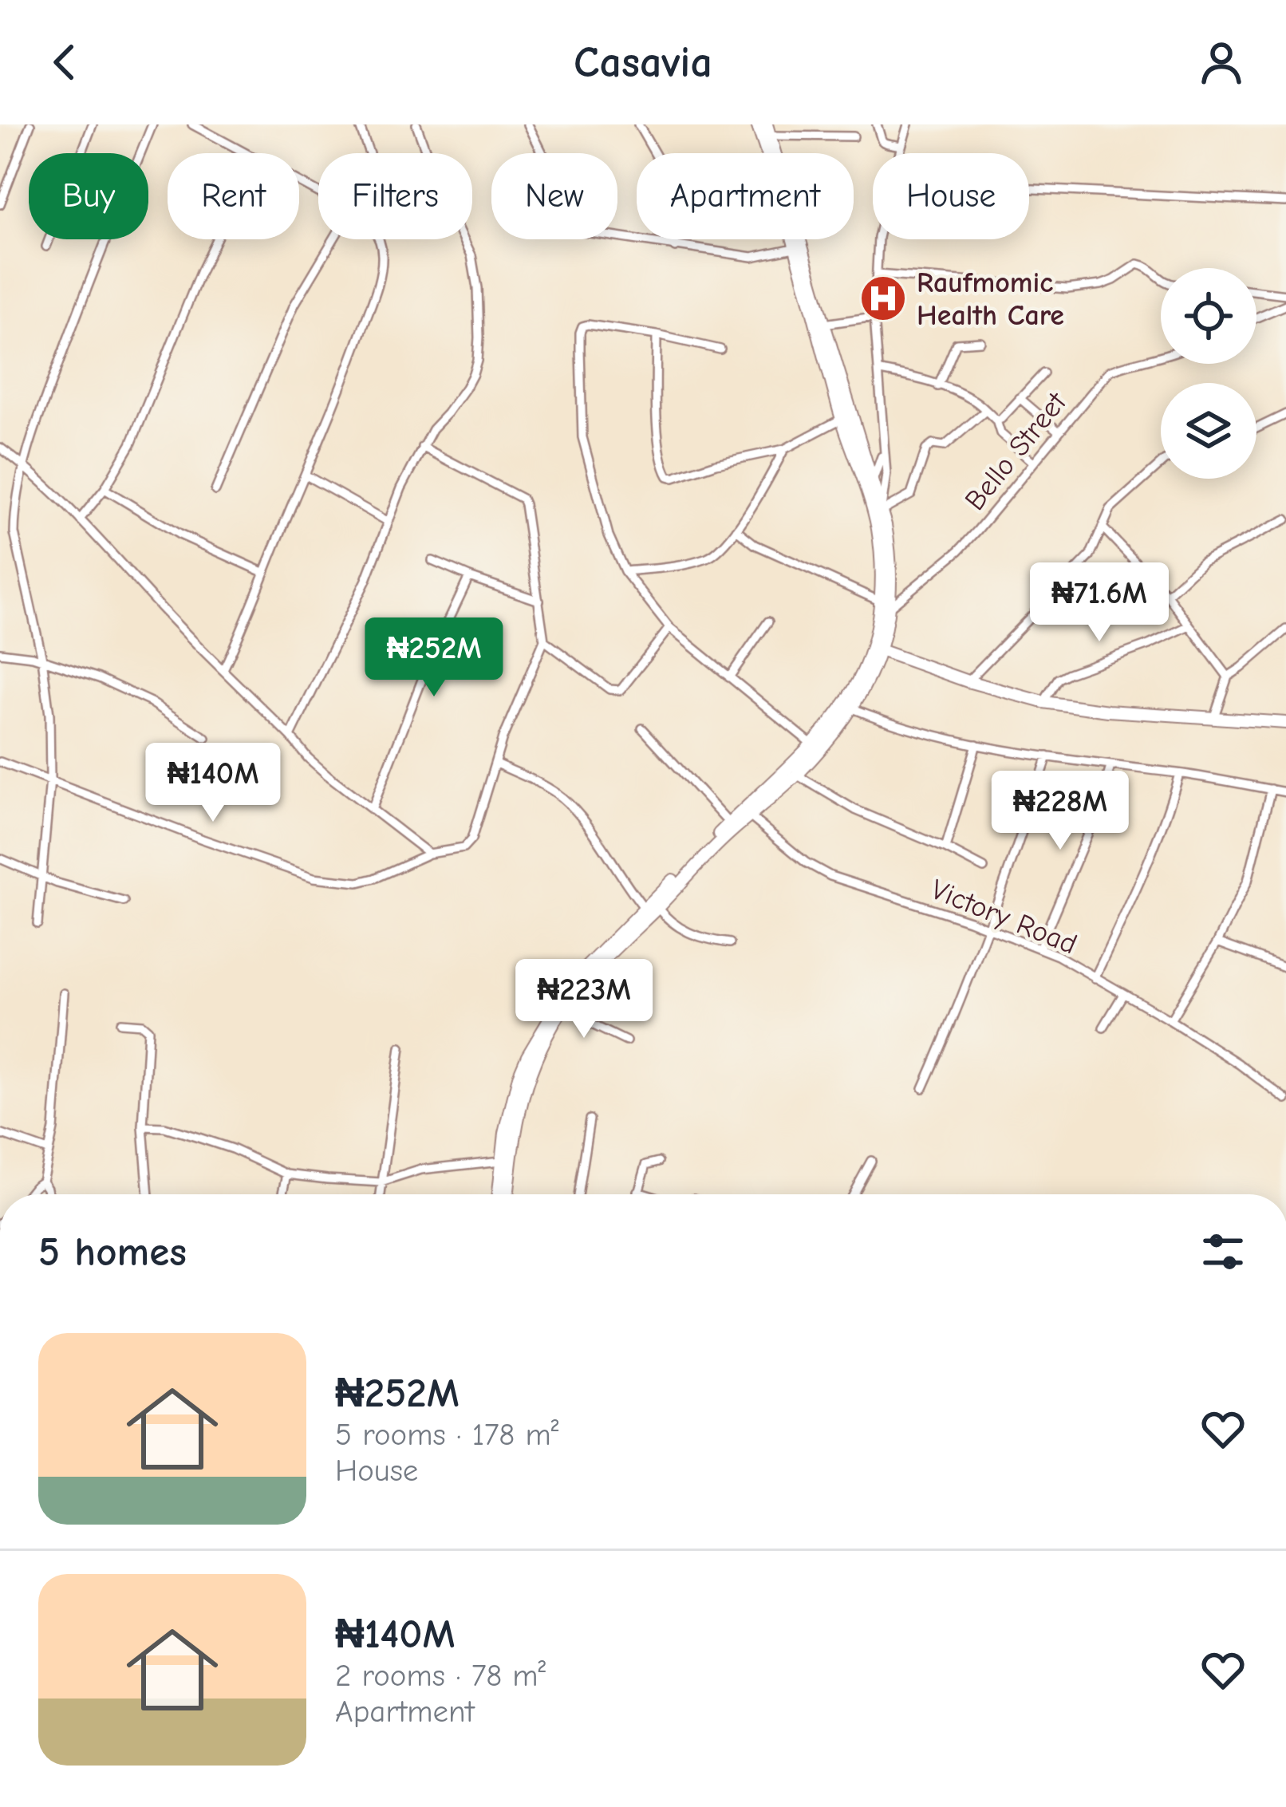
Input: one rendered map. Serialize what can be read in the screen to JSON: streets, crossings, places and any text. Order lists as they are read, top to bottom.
{
  "streets": {
    "street": ["Bello Street", "Victory Road"]
  },
  "places": {
    "hospital": ["Raufmomic Health Care"]
  },
  "page": {
    "header": "Casavia",
    "chip": [
      "Buy",
      "Rent",
      "Filters",
      "New",
      "Apartment",
      "House"
    ],
    "price": [
      "₦71.6M",
      "₦252M",
      "₦140M",
      "₦228M",
      "₦223M"
    ],
    "heading": "5 homes",
    "list": [
      {
        "name": "₦252M",
        "note": "5 rooms · 178 m² · House"
      },
      {
        "name": "₦140M",
        "note": "2 rooms · 78 m² · Apartment"
      }
    ]
  }
}
